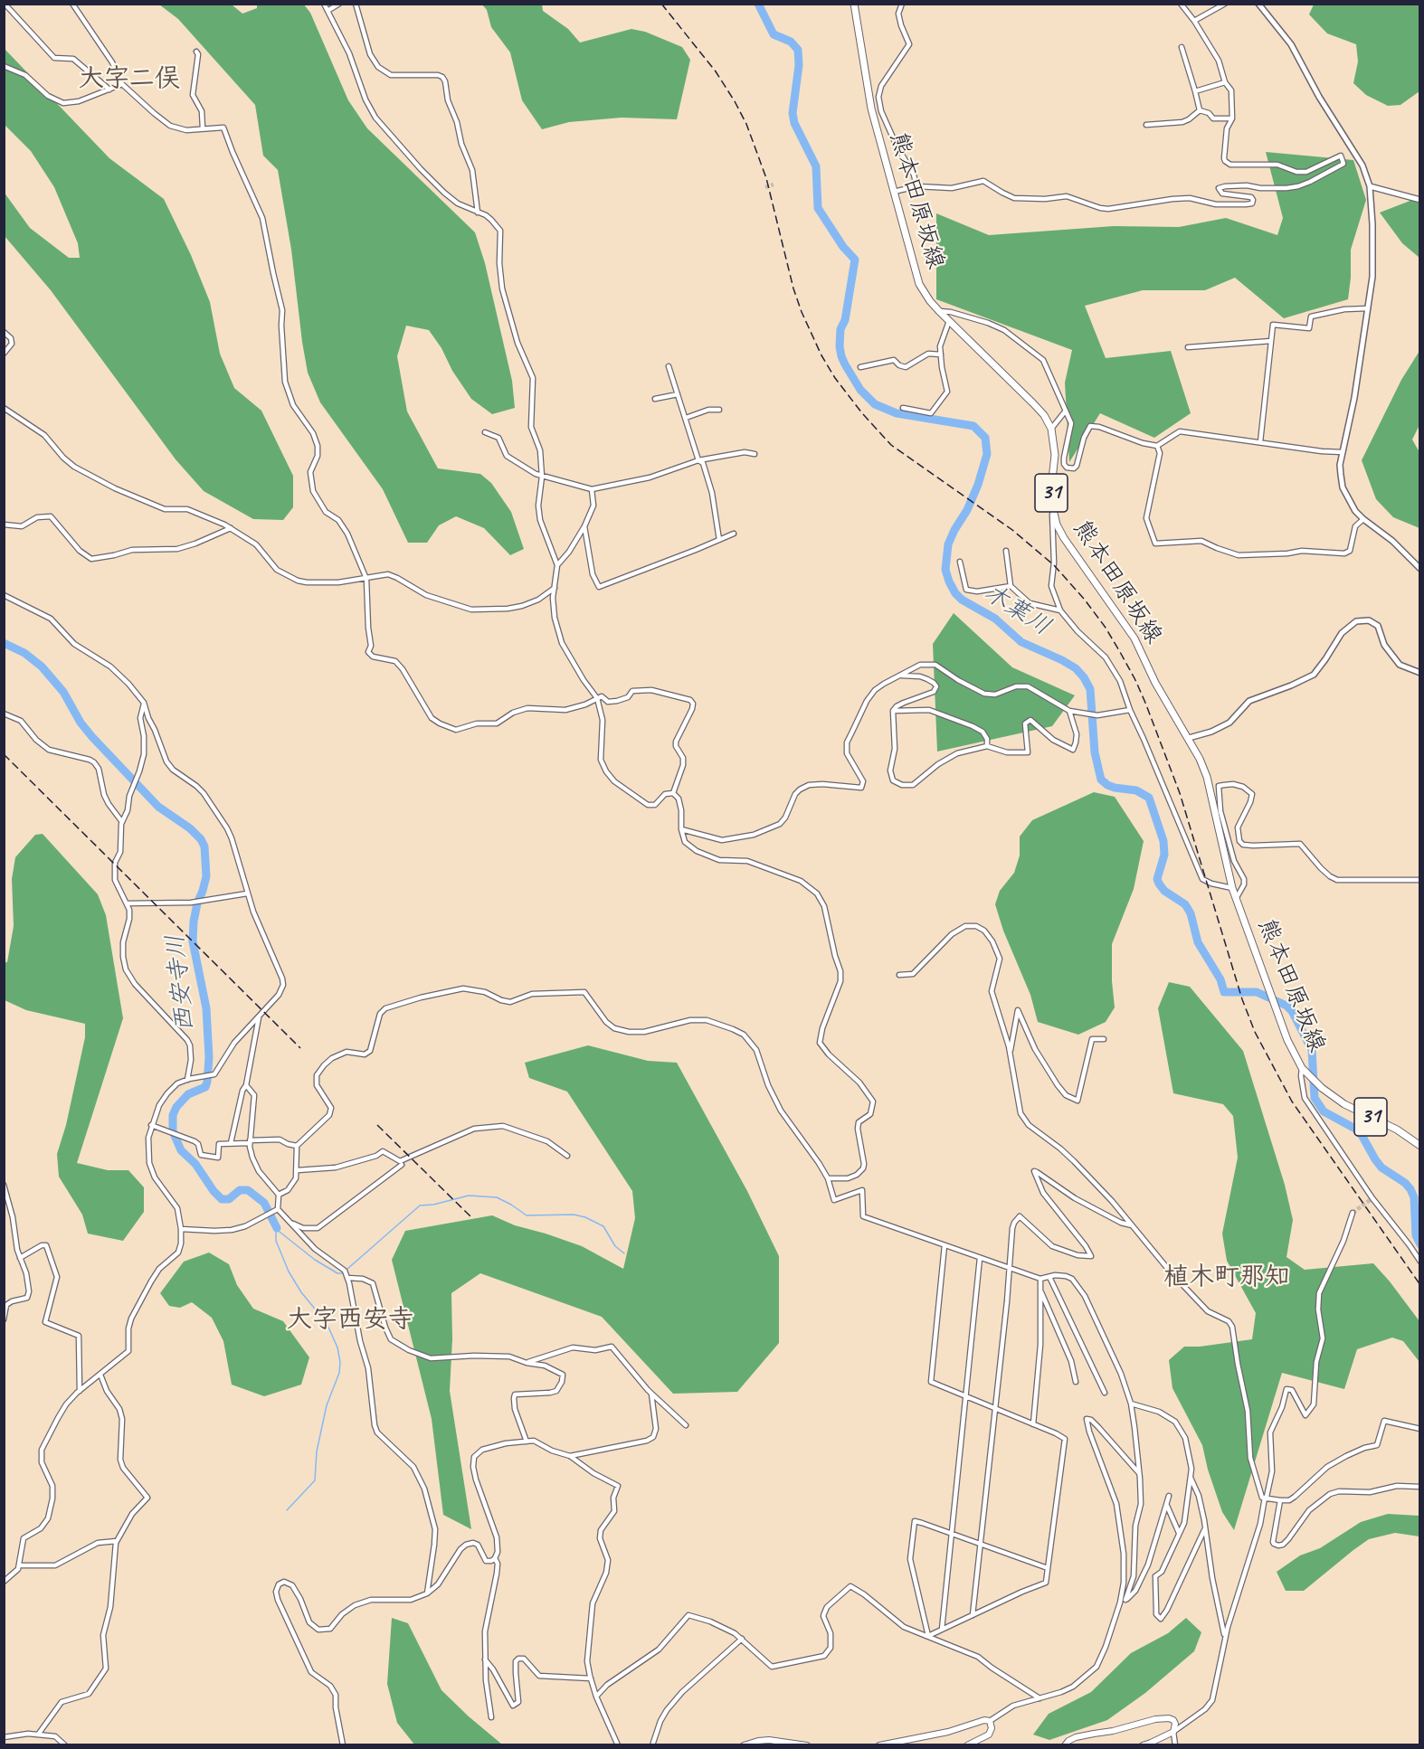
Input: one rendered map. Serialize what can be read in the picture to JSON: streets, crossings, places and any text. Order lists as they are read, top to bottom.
{
  "streets": {
    "main road": ["熊本田原坂線", "31"]
  },
  "districts": ["大字二俣", "植木町那知", "大字西安寺"],
  "water": ["木葉川", "西安寺川"]
}
